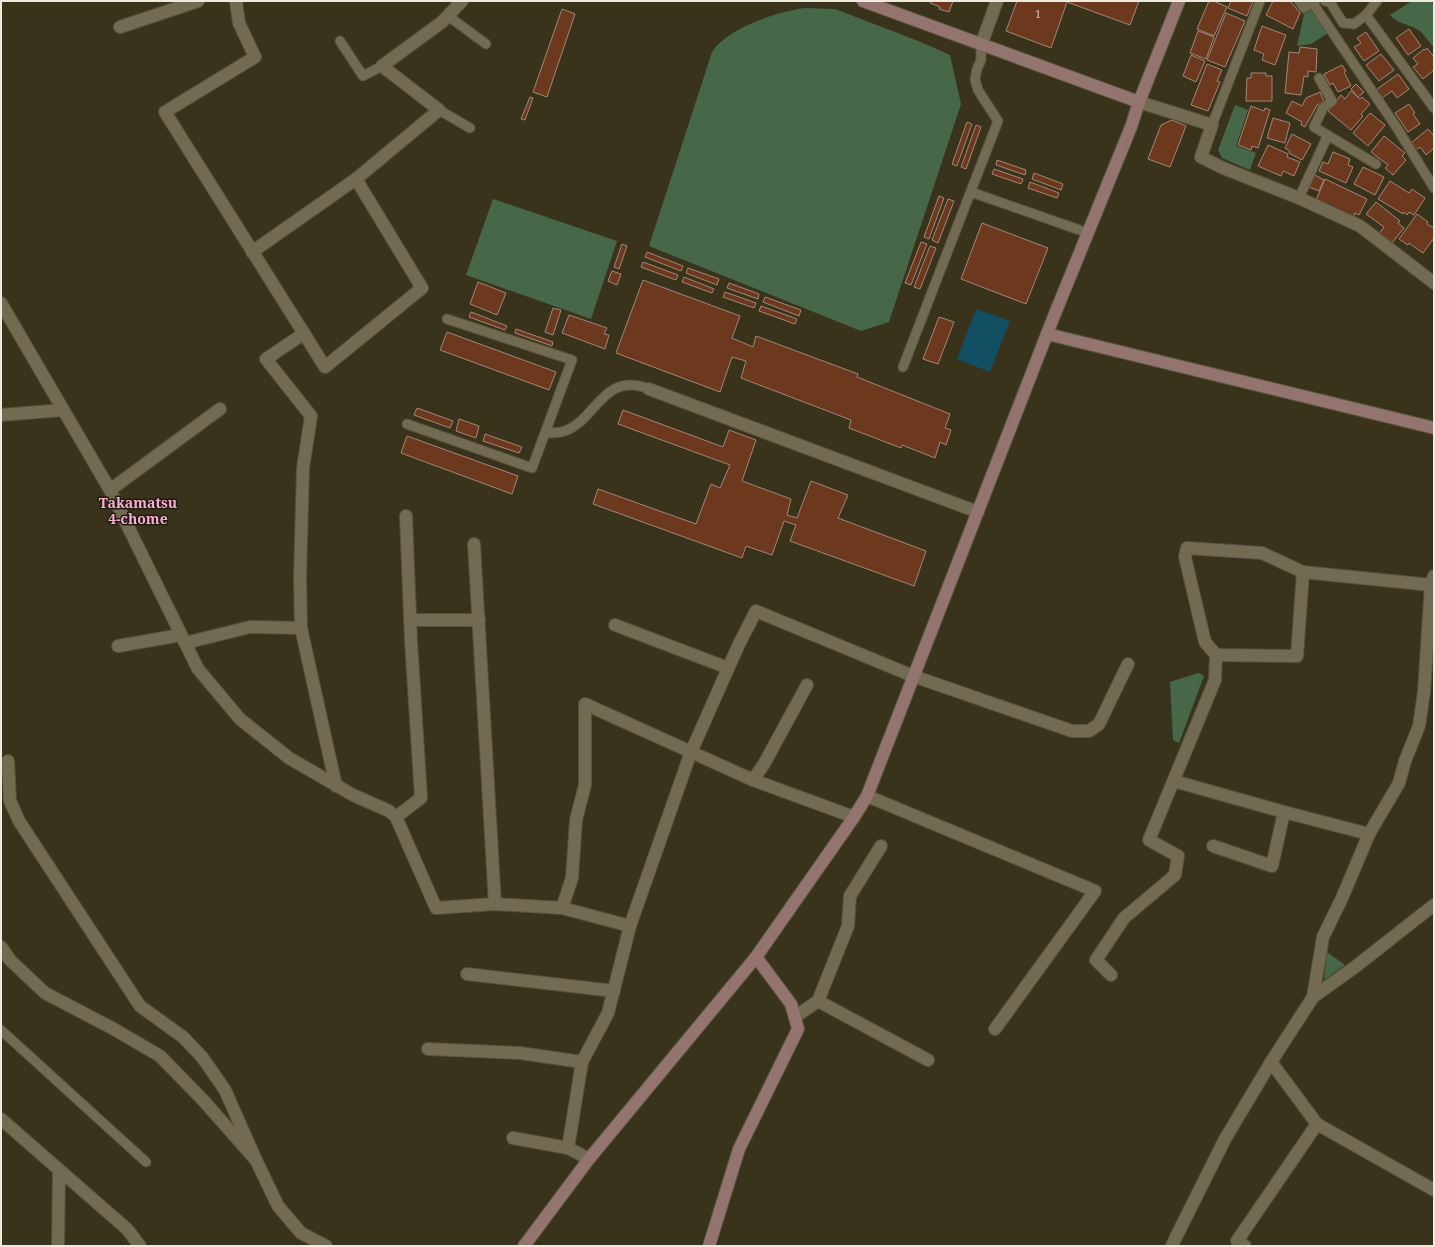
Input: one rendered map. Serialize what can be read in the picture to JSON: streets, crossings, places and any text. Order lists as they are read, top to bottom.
{
  "districts": ["Takamatsu 4-chome"],
  "house_numbers": ["1"]
}
